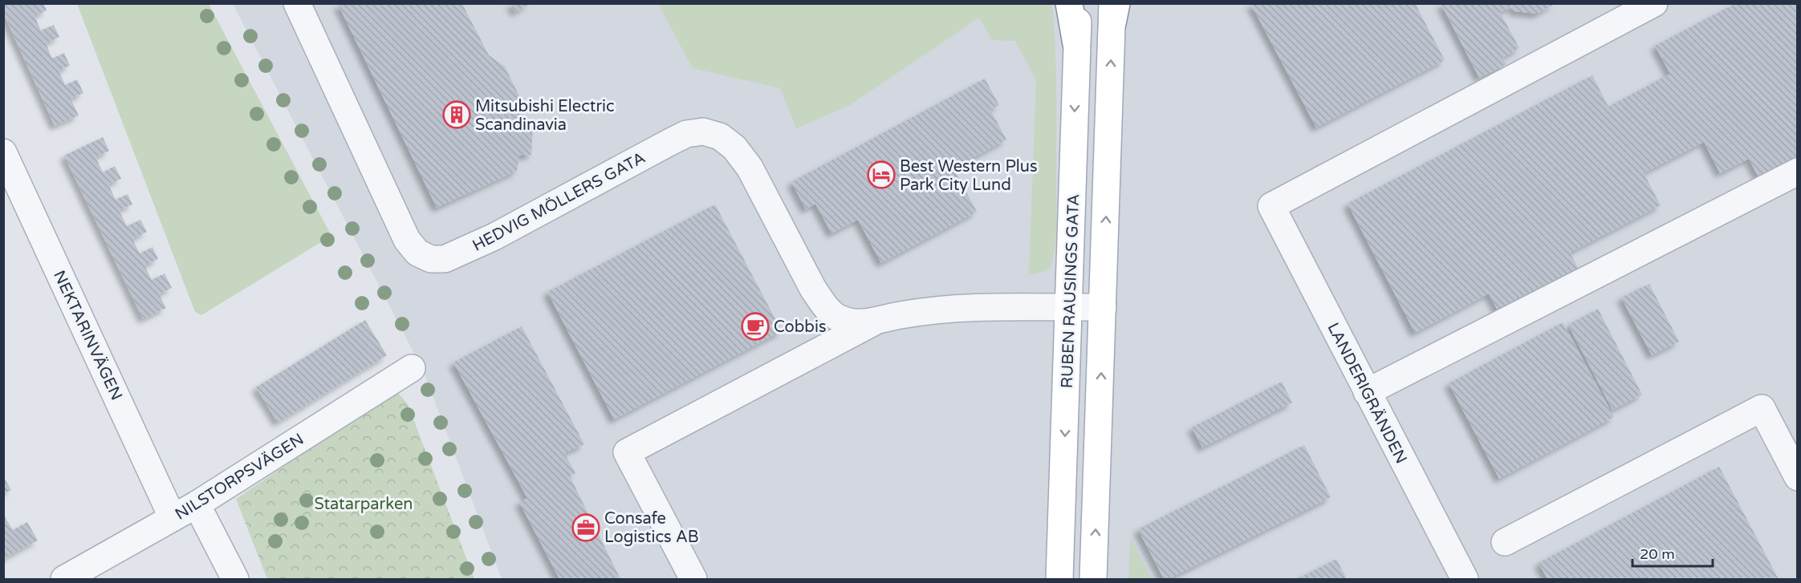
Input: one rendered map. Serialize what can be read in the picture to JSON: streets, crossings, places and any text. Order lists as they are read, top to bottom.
{
  "streets": {
    "main road": ["RUBEN RAUSINGS GATA"],
    "street": [
      "HEDVIG MÖLLERS GATA",
      "NEKTARINVÄGEN",
      "LANDERIGRÄNDEN",
      "NILSTORPSVÄGEN"
    ]
  },
  "crossings": [
    ["HEDVIG MÖLLERS GATA", "RUBEN RAUSINGS GATA"],
    ["NEKTARINVÄGEN", "NILSTORPSVÄGEN"]
  ],
  "parks": ["Statarparken"],
  "places": {
    "building": ["Mitsubishi Electric Scandinavia"],
    "hotel": ["Best Western Plus Park City Lund"],
    "cafe": ["Cobbis"],
    "office": ["Consafe Logistics AB"]
  },
  "scale_bar": "20 m"
}
